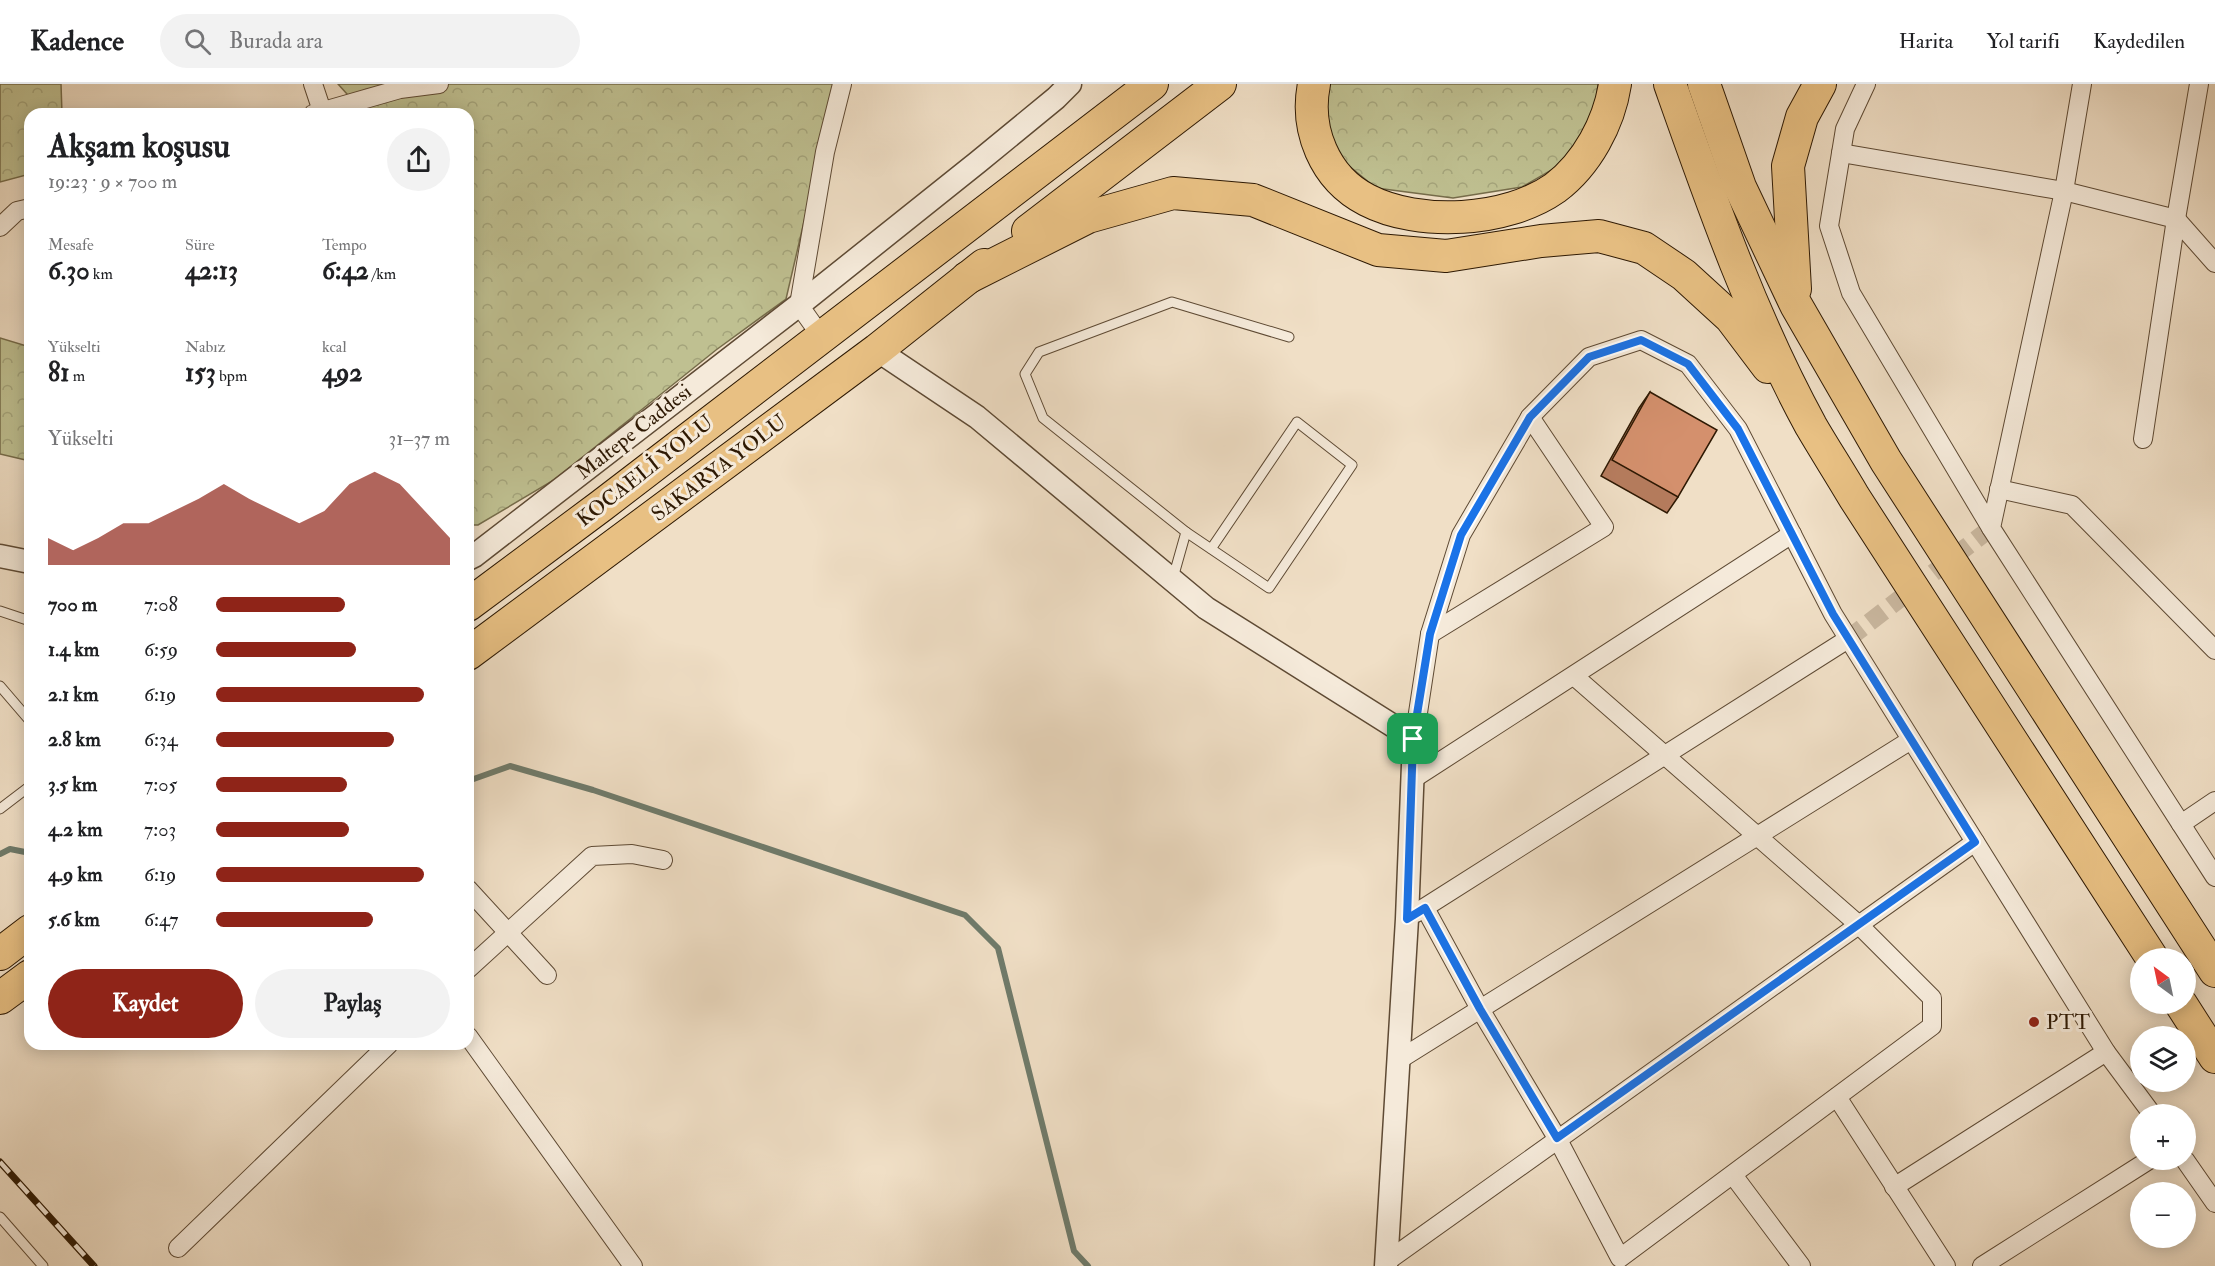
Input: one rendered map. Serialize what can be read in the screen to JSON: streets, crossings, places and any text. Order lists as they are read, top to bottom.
{
  "streets": {
    "highway": ["SAKARYA YOLU", "KOCAELİ YOLU"],
    "street": ["Maltepe Caddesi"]
  },
  "places": ["PTT"],
  "north": "top left",
  "page": {
    "header": "Kadence",
    "search": "Burada ara",
    "nav": ["Harita", "Yol tarifi", "Kaydedilen"],
    "heading": ["Akşam koşusu", "19:23 · 9 × 700 m"],
    "stats": [
      ["Mesafe", "6.30 km"],
      ["Süre", "42:13"],
      ["Tempo", "6:42 /km"],
      ["Yükselti", "81 m"],
      ["Nabız", "153 bpm"],
      ["kcal", "492"]
    ],
    "chart": ["Yükselti", "31–37 m"],
    "list": [
      {
        "name": "700 m",
        "note": "7:08"
      },
      {
        "name": "1.4 km",
        "note": "6:59"
      },
      {
        "name": "2.1 km",
        "note": "6:19"
      },
      {
        "name": "2.8 km",
        "note": "6:34"
      },
      {
        "name": "3.5 km",
        "note": "7:05"
      },
      {
        "name": "4.2 km",
        "note": "7:03"
      },
      {
        "name": "4.9 km",
        "note": "6:19"
      },
      {
        "name": "5.6 km",
        "note": "6:47"
      }
    ],
    "map_buttons": ["+", "−"],
    "buttons": ["Kaydet", "Paylaş"]
  }
}
